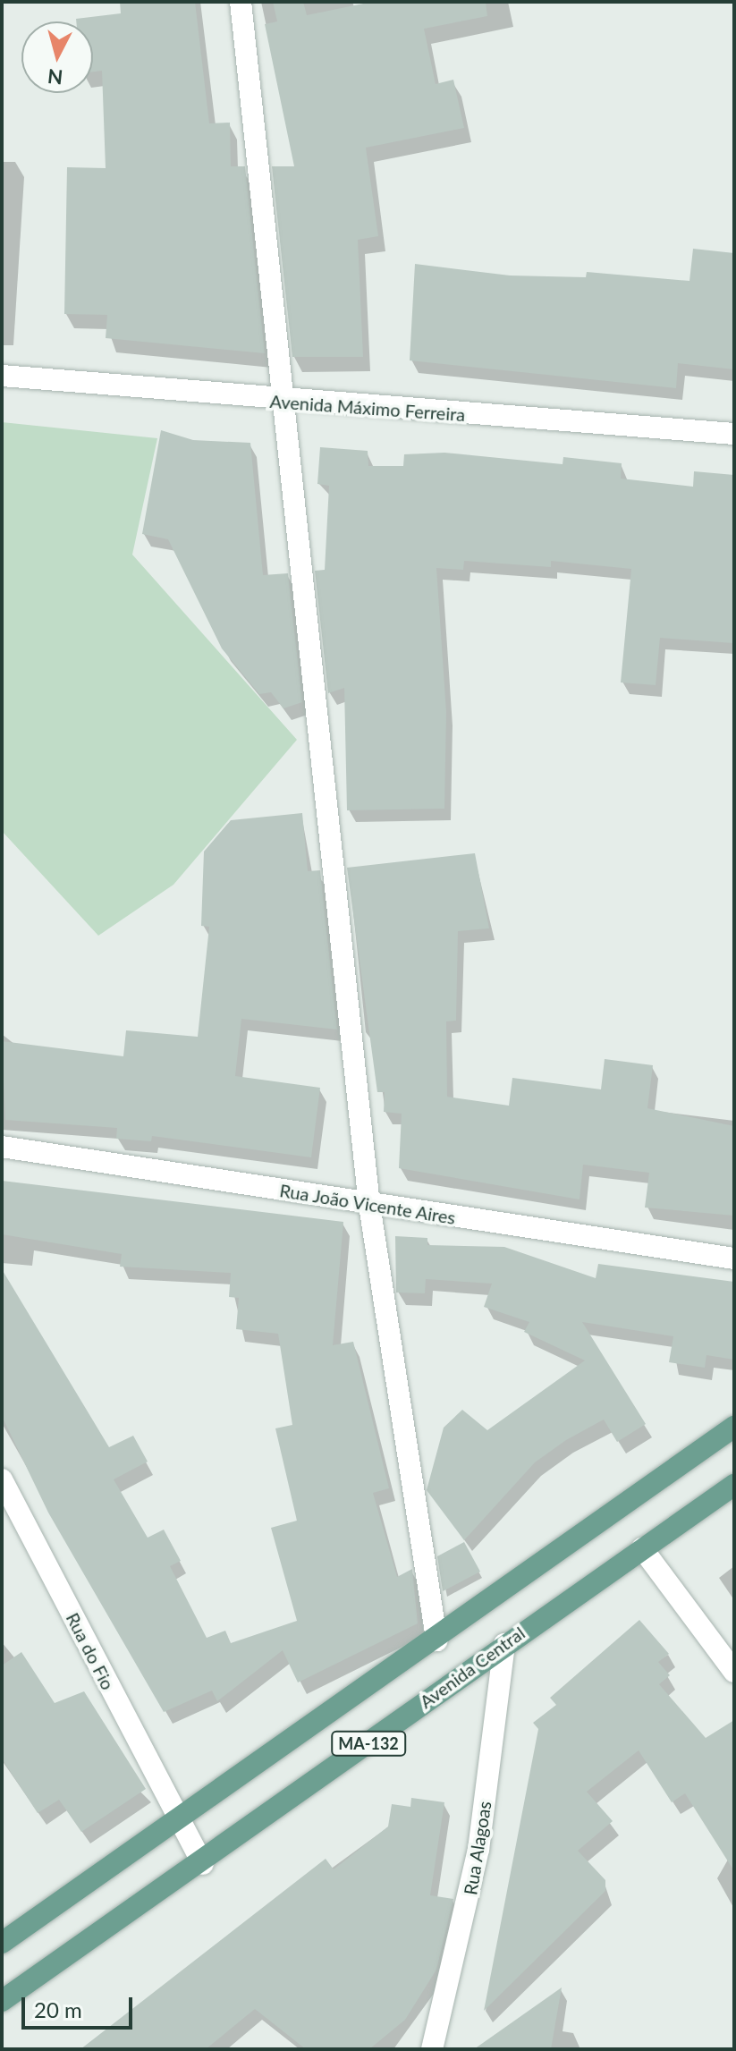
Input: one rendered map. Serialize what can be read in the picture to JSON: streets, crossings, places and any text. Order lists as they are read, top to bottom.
{
  "streets": {
    "main road": ["Avenida Central", "MA-132"],
    "street": [
      "Avenida Máximo Ferreira",
      "Rua João Vicente Aires",
      "Rua do Fio",
      "Rua Alagoas"
    ]
  },
  "crossings": [
    ["Rua do Fio", "Avenida Central"],
    ["Rua do Fio", "MA-132"],
    ["Avenida Central", "Rua Alagoas"]
  ],
  "scale_bar": "20 m",
  "north": "bottom"
}
